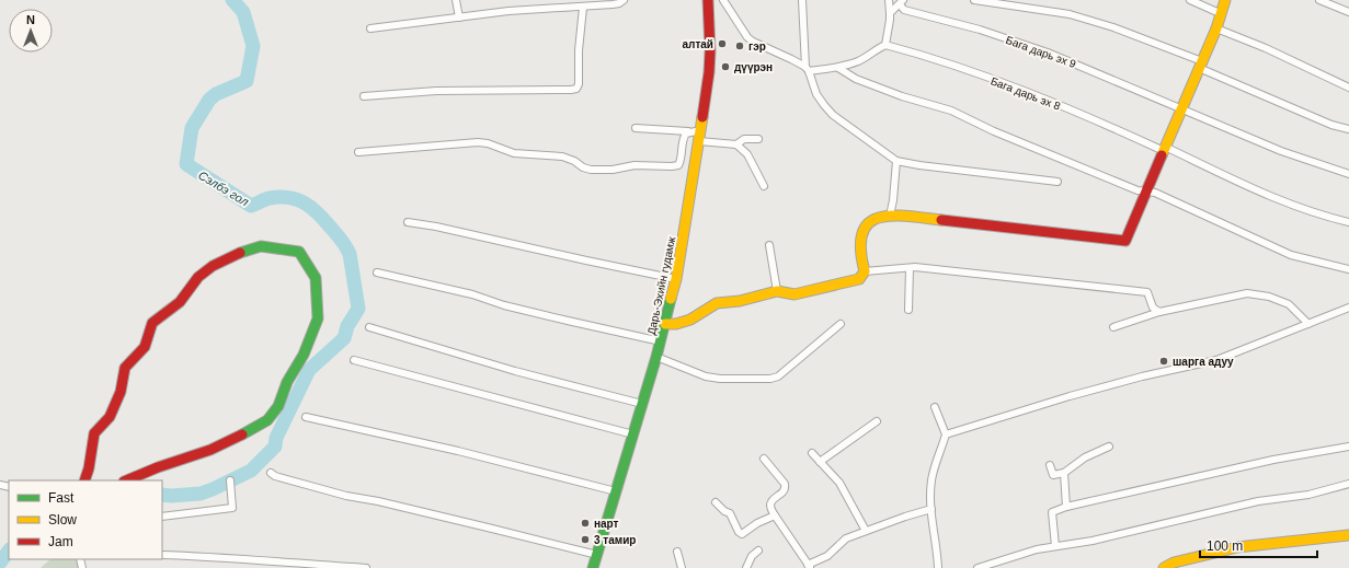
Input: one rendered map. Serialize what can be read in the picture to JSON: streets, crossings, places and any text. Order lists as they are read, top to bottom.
{
  "streets": {
    "street": ["Бага дарь эх 9", "Бага дарь эх 8", "Дарь-Эхийн гудамж"]
  },
  "water": ["Сэлбэ гол"],
  "places": [
    "алтай",
    "гэр",
    "дүүрэн",
    "шарга адуу",
    "нарт",
    "3 тамир"
  ],
  "legend": ["Fast", "Slow", "Jam"],
  "scale_bar": "100 m",
  "north": "top"
}
